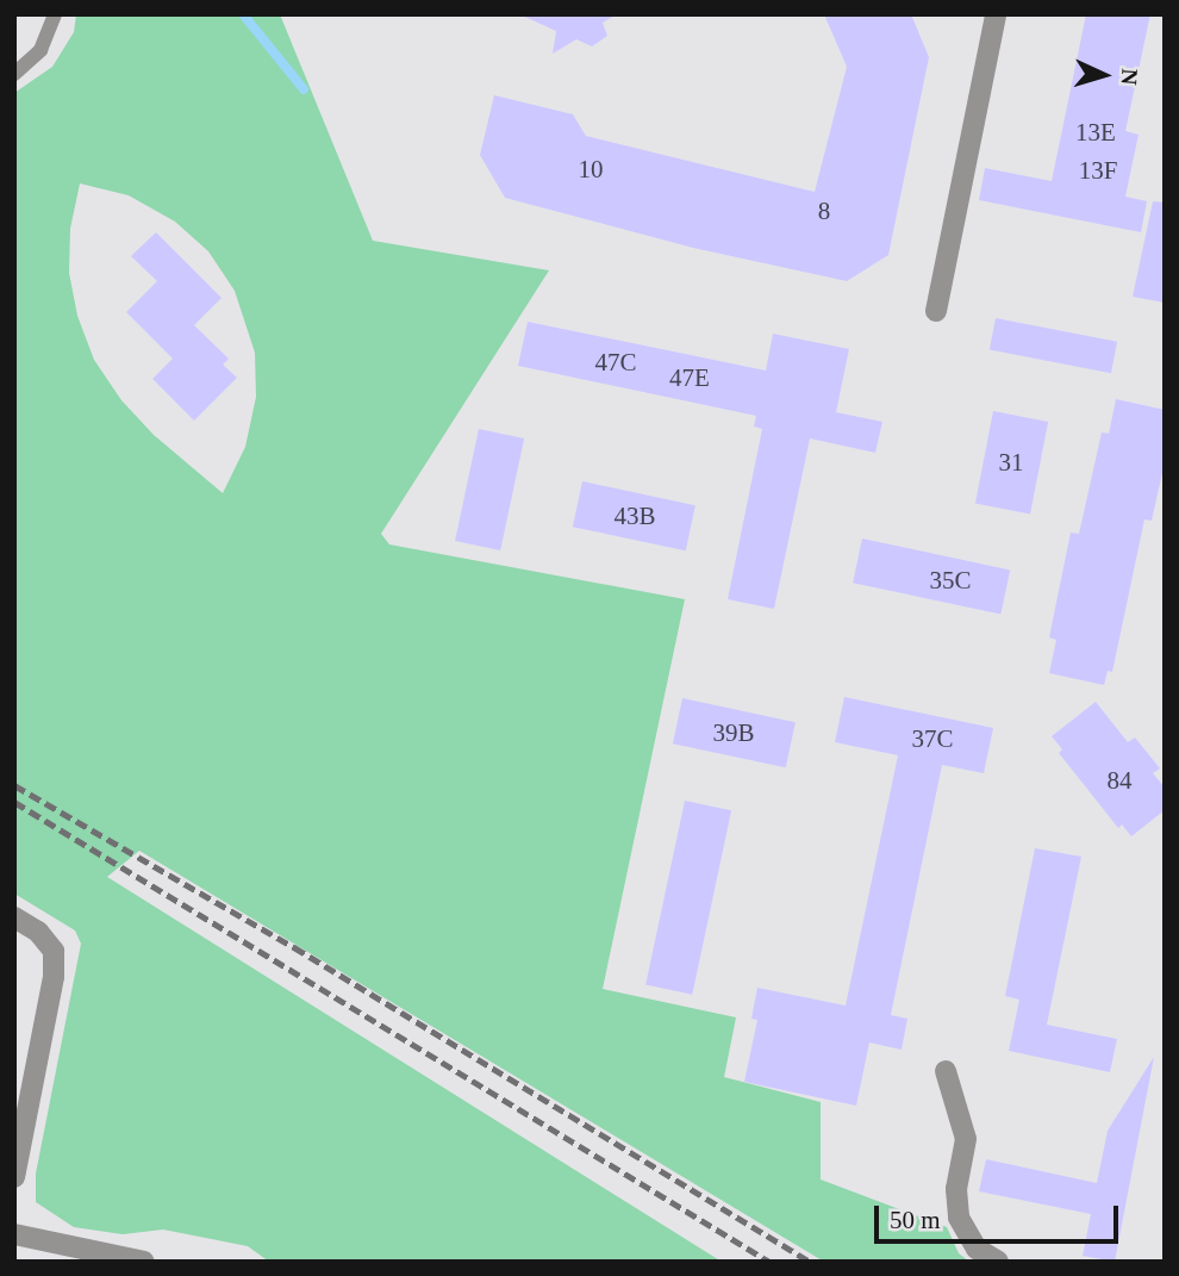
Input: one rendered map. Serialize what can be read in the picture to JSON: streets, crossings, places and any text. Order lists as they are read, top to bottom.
{
  "house_numbers": [
    "13E",
    "10",
    "13F",
    "8",
    "47C",
    "47E",
    "31",
    "43B",
    "35C",
    "39B",
    "37C",
    "84"
  ],
  "scale_bar": "50 m",
  "north": "right"
}
